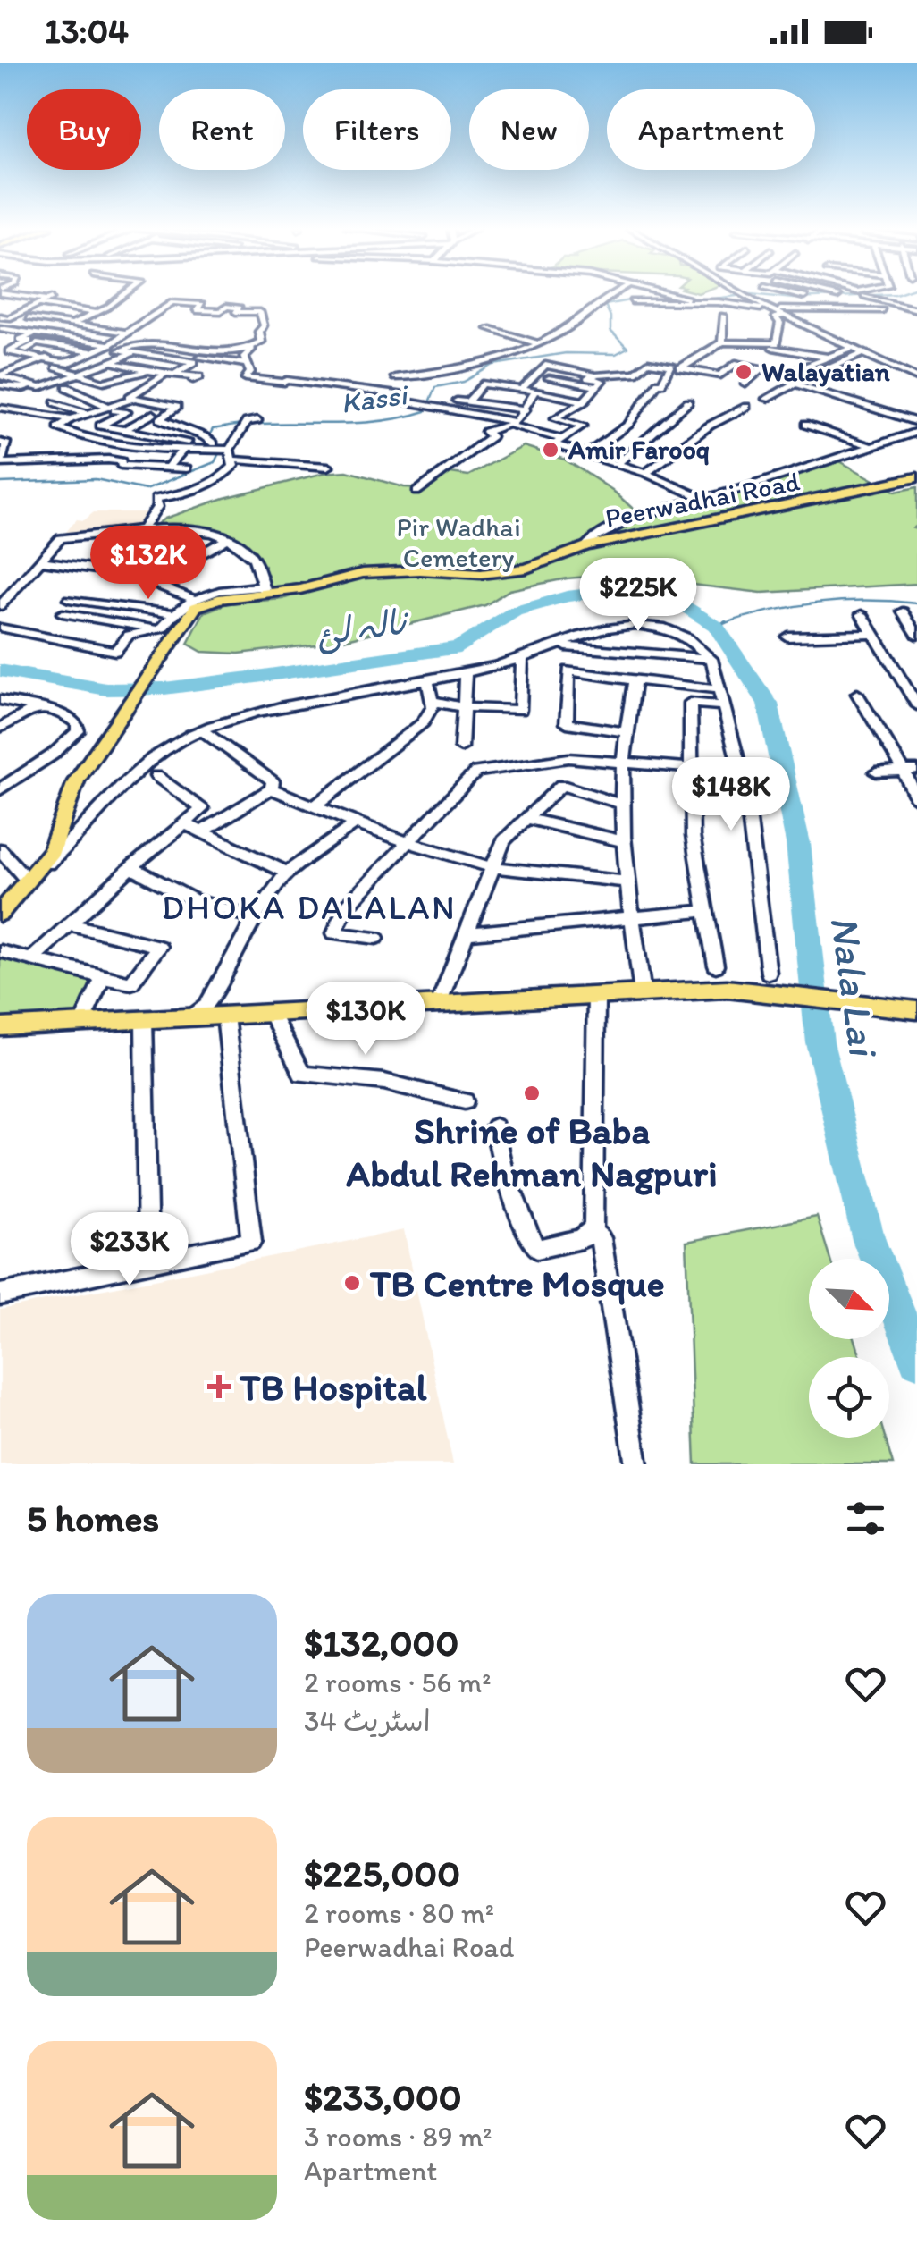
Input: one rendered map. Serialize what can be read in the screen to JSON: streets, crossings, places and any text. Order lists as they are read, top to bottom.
{
  "streets": {
    "main road": ["Peerwadhai Road"]
  },
  "districts": ["DHOKA DALALAN"],
  "water": ["Kassi", "نالہ لئ", "Nala Lai"],
  "parks": ["Pir Wadhai Cemetery"],
  "places": {
    "other": [
      "Walayatian",
      "Amir Farooq",
      "Shrine of Baba Abdul Rehman Nagpuri",
      "TB Centre Mosque"
    ],
    "health": ["TB Hospital"]
  },
  "north": "bottom right",
  "page": {
    "status": "13:04",
    "chip": [
      "Buy",
      "Rent",
      "Filters",
      "New",
      "Apartment"
    ],
    "price": [
      "$132K",
      "$225K",
      "$148K",
      "$130K",
      "$233K"
    ],
    "heading": "5 homes",
    "list": [
      {
        "name": "$132,000",
        "note": "2 rooms · 56 m² · اسٹریٹ 34"
      },
      {
        "name": "$225,000",
        "note": "2 rooms · 80 m² · Peerwadhai Road"
      },
      {
        "name": "$233,000",
        "note": "3 rooms · 89 m² · Apartment"
      }
    ]
  }
}
